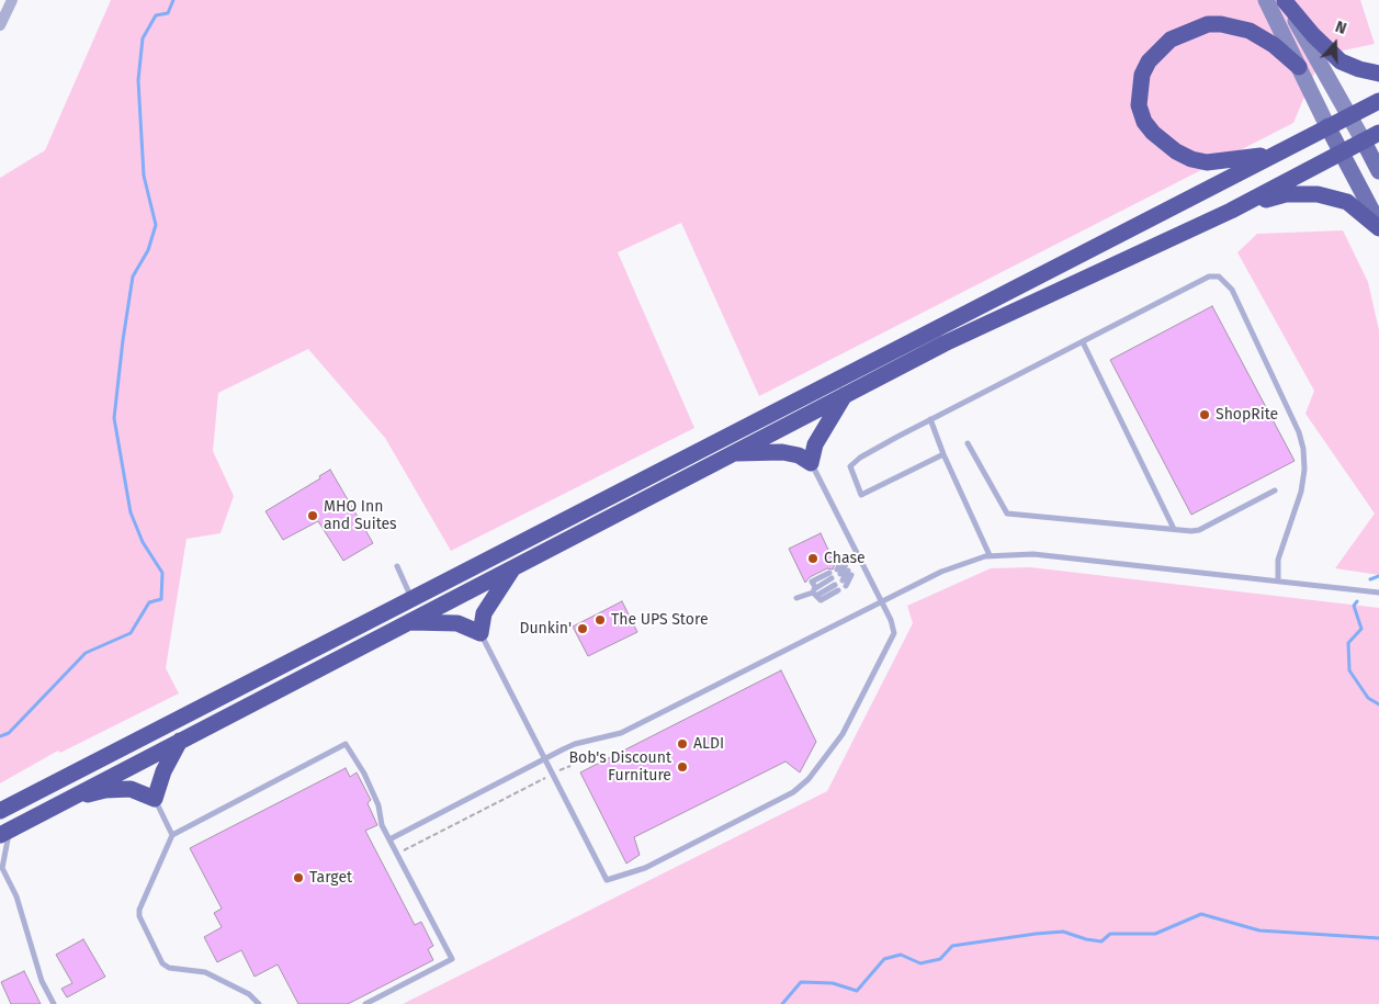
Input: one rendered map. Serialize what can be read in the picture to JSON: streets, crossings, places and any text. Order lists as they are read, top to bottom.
{
  "places": [
    "ShopRite",
    "MHO Inn and Suites",
    "Chase",
    "The UPS Store",
    "Dunkin'",
    "ALDI",
    "Bob's Discount Furniture",
    "Target"
  ],
  "north": "top"
}
